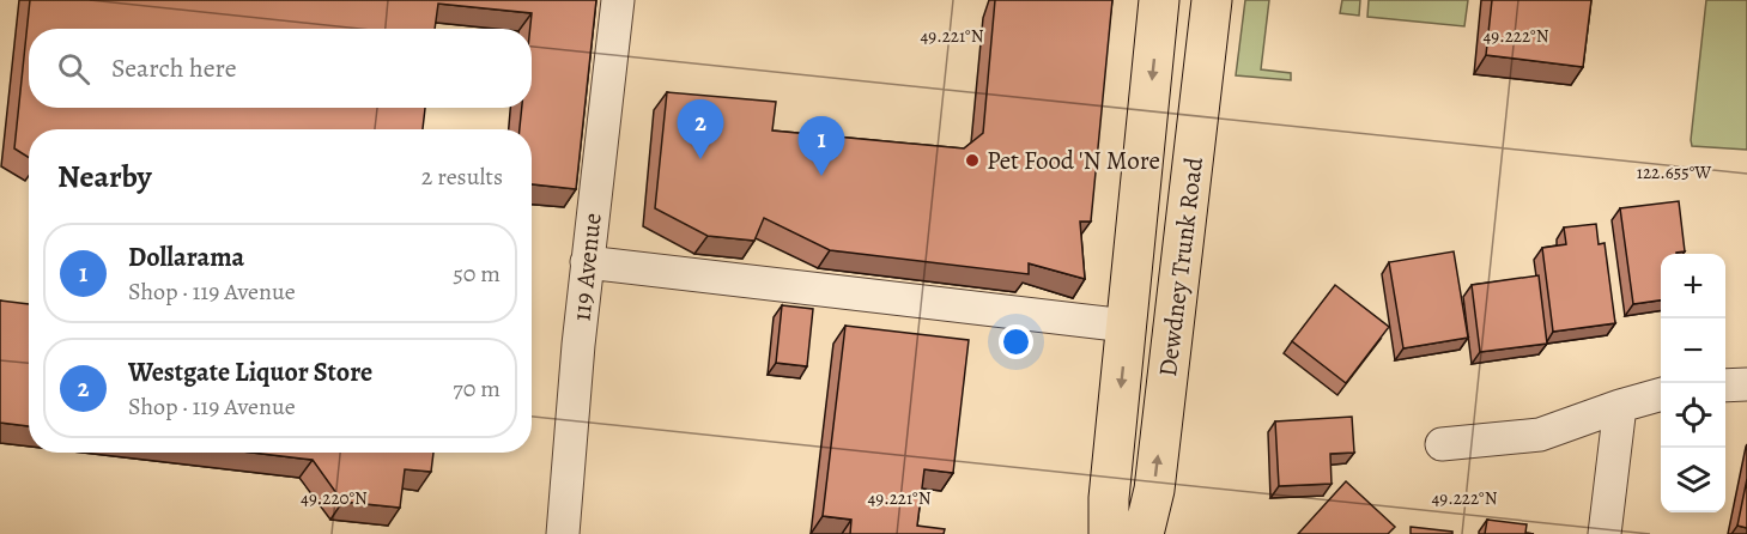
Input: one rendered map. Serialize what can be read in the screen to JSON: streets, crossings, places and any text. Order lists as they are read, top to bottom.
{
  "streets": {
    "main road": ["Dewdney Trunk Road"],
    "street": ["119 Avenue"]
  },
  "places": ["Pet Food 'N More"],
  "page": {
    "search": "Search here",
    "pins": ["2", "1"],
    "heading": ["Nearby", "2 results"],
    "list": [
      {
        "mark": "1",
        "name": "Dollarama",
        "note": "Shop · 119 Avenue",
        "value": "50 m"
      },
      {
        "mark": "2",
        "name": "Westgate Liquor Store",
        "note": "Shop · 119 Avenue",
        "value": "70 m"
      }
    ],
    "map_buttons": ["+", "−"]
  },
  "coordinates": [
    "49.221°N",
    "49.222°N",
    "122.655°W",
    "49.220°N"
  ]
}
